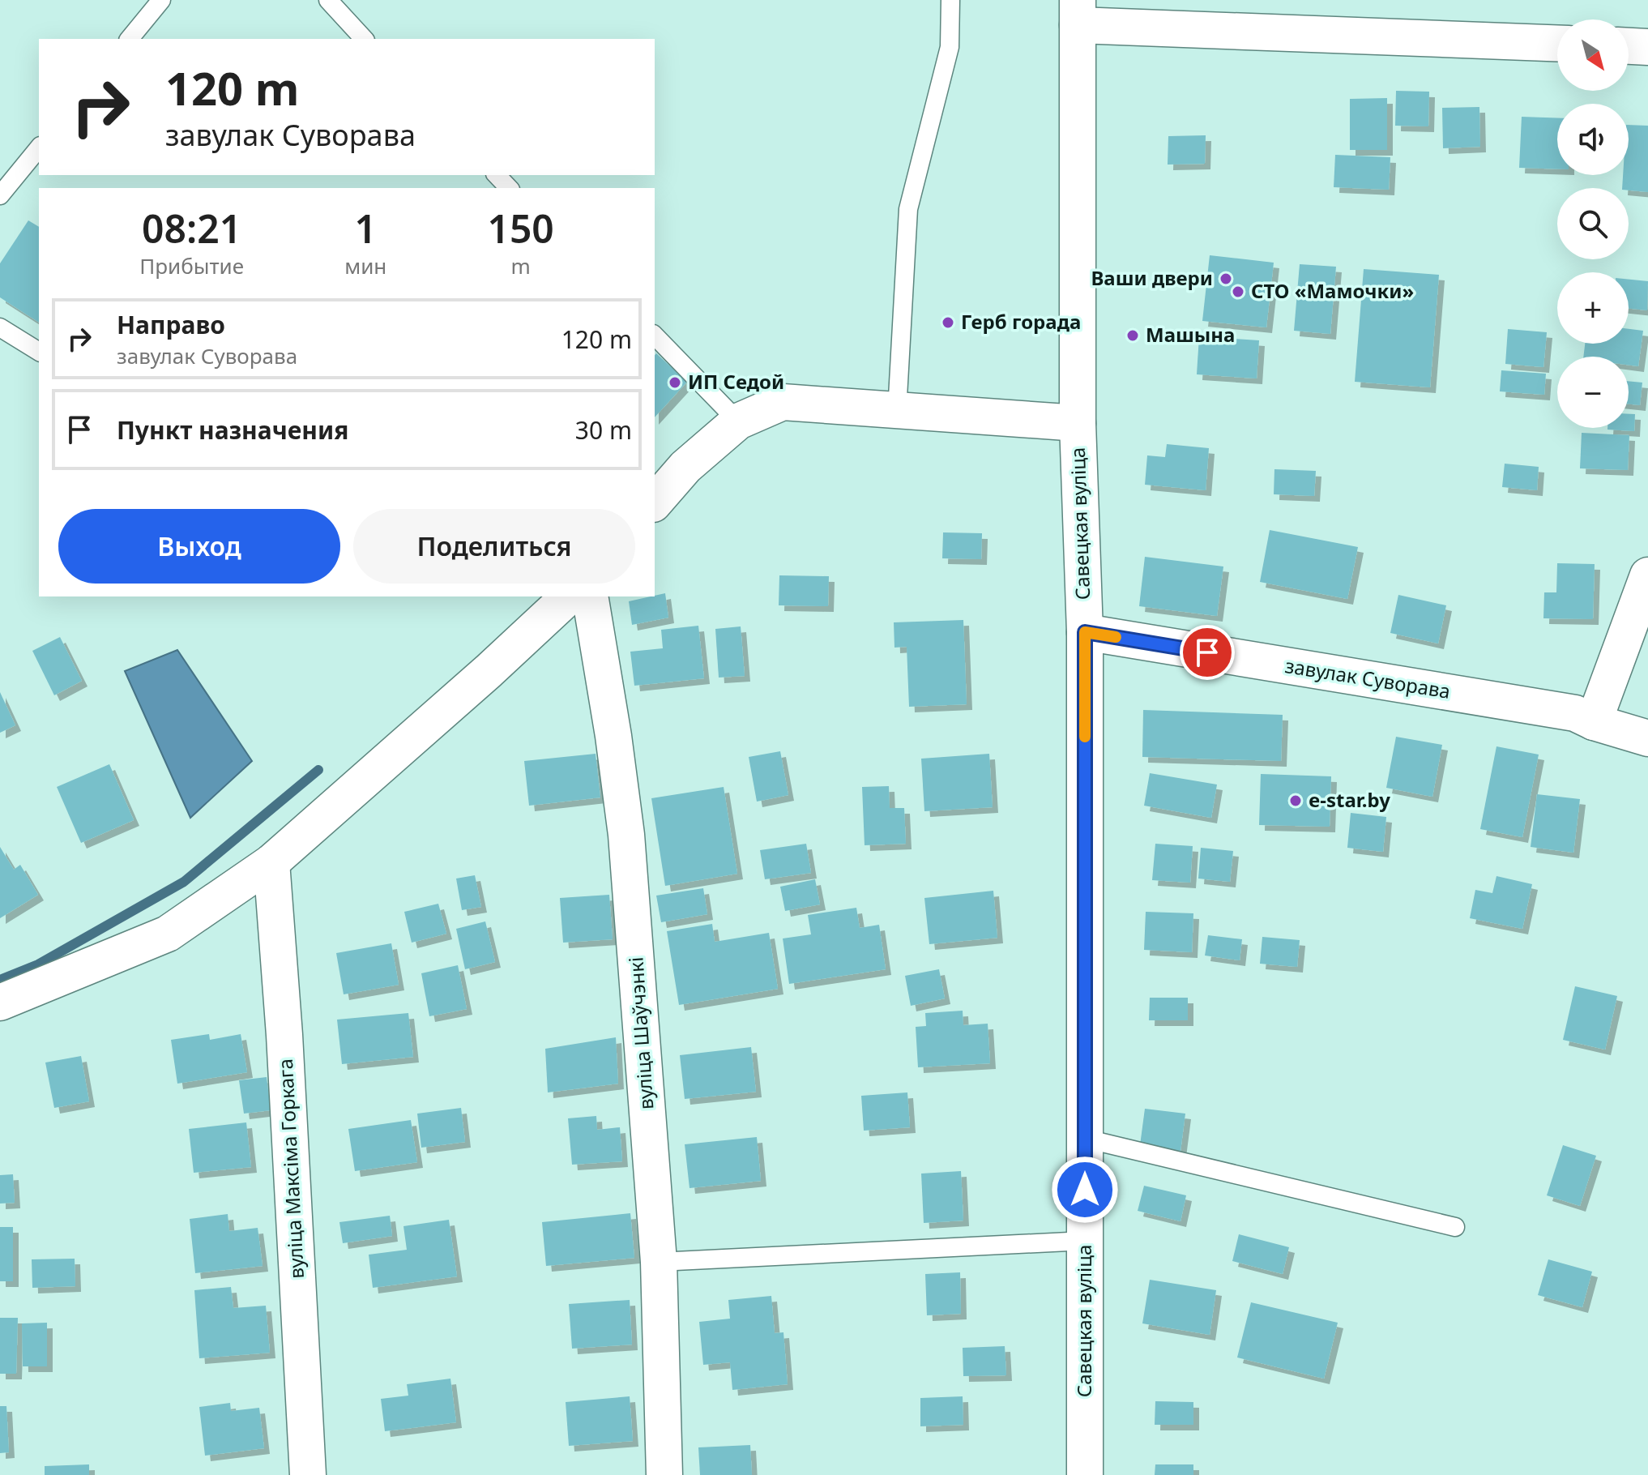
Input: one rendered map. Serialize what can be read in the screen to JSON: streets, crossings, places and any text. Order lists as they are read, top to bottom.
{
  "streets": {
    "street": [
      "Савецкая вуліца",
      "завулак Суворава",
      "вуліца Шаўчэнкі",
      "вуліца Максіма Горкага"
    ]
  },
  "crossings": [
    ["Савецкая вуліца", "завулак Суворава"]
  ],
  "places": [
    "Ваши двери",
    "СТО «Мамочки»",
    "Герб горада",
    "Машына",
    "ИП Седой",
    "e-star.by"
  ],
  "north": "bottom right",
  "page": {
    "map_buttons": ["+", "−"],
    "turn": ["120 m", "завулак Суворава"],
    "eta": [
      "08:21",
      "Прибытие",
      "1",
      "мин",
      "150",
      "m"
    ],
    "list": [
      {
        "name": "Направо",
        "note": "завулак Суворава",
        "value": "120 m"
      },
      {
        "name": "Пункт назначения",
        "value": "30 m"
      }
    ],
    "buttons": ["Выход", "Поделиться"]
  }
}
